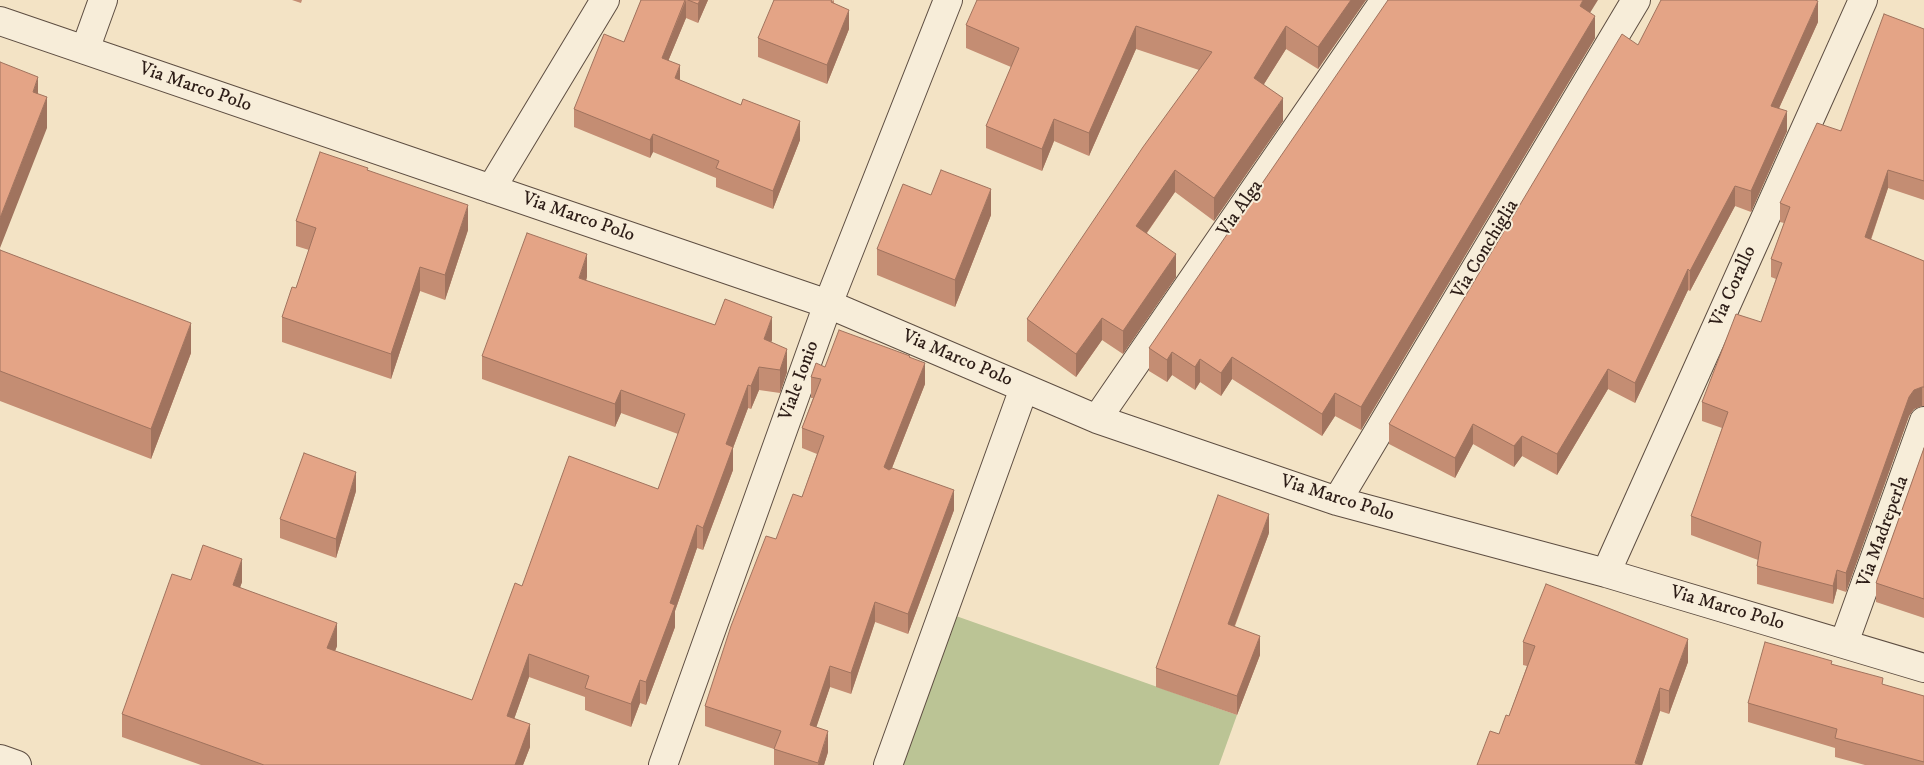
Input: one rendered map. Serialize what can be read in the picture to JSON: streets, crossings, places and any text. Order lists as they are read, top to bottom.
{
  "streets": {
    "street": [
      "Via Marco Polo",
      "Via Alga",
      "Via Conchiglia",
      "Via Corallo",
      "Viale Ionio",
      "Via Madreperla"
    ]
  },
  "crossings": [
    ["Via Marco Polo", "Via Alga"],
    ["Via Marco Polo", "Via Conchiglia"],
    ["Via Marco Polo", "Via Corallo"],
    ["Via Marco Polo", "Viale Ionio"],
    ["Via Marco Polo", "Via Madreperla"]
  ]
}
